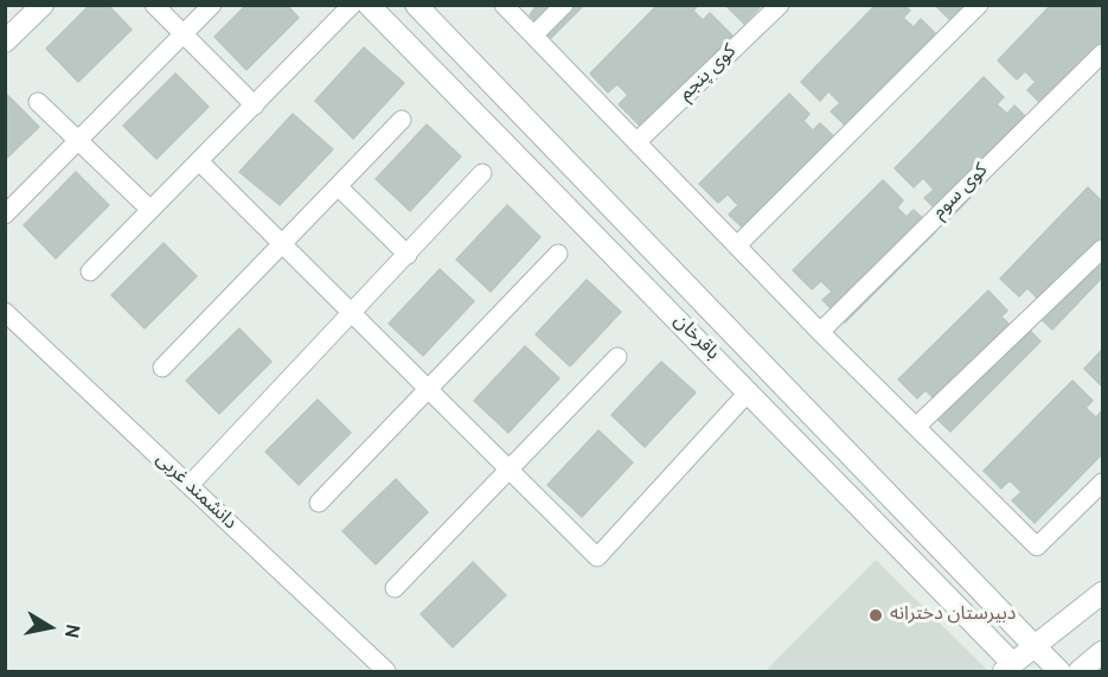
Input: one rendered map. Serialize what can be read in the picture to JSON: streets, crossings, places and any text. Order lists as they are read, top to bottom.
{
  "streets": {
    "street": [
      "کوی پنجم",
      "کوی سوم",
      "باقرخان",
      "دانشمند غربی"
    ]
  },
  "places": ["دبیرستان دخترانه"],
  "north": "right"
}
